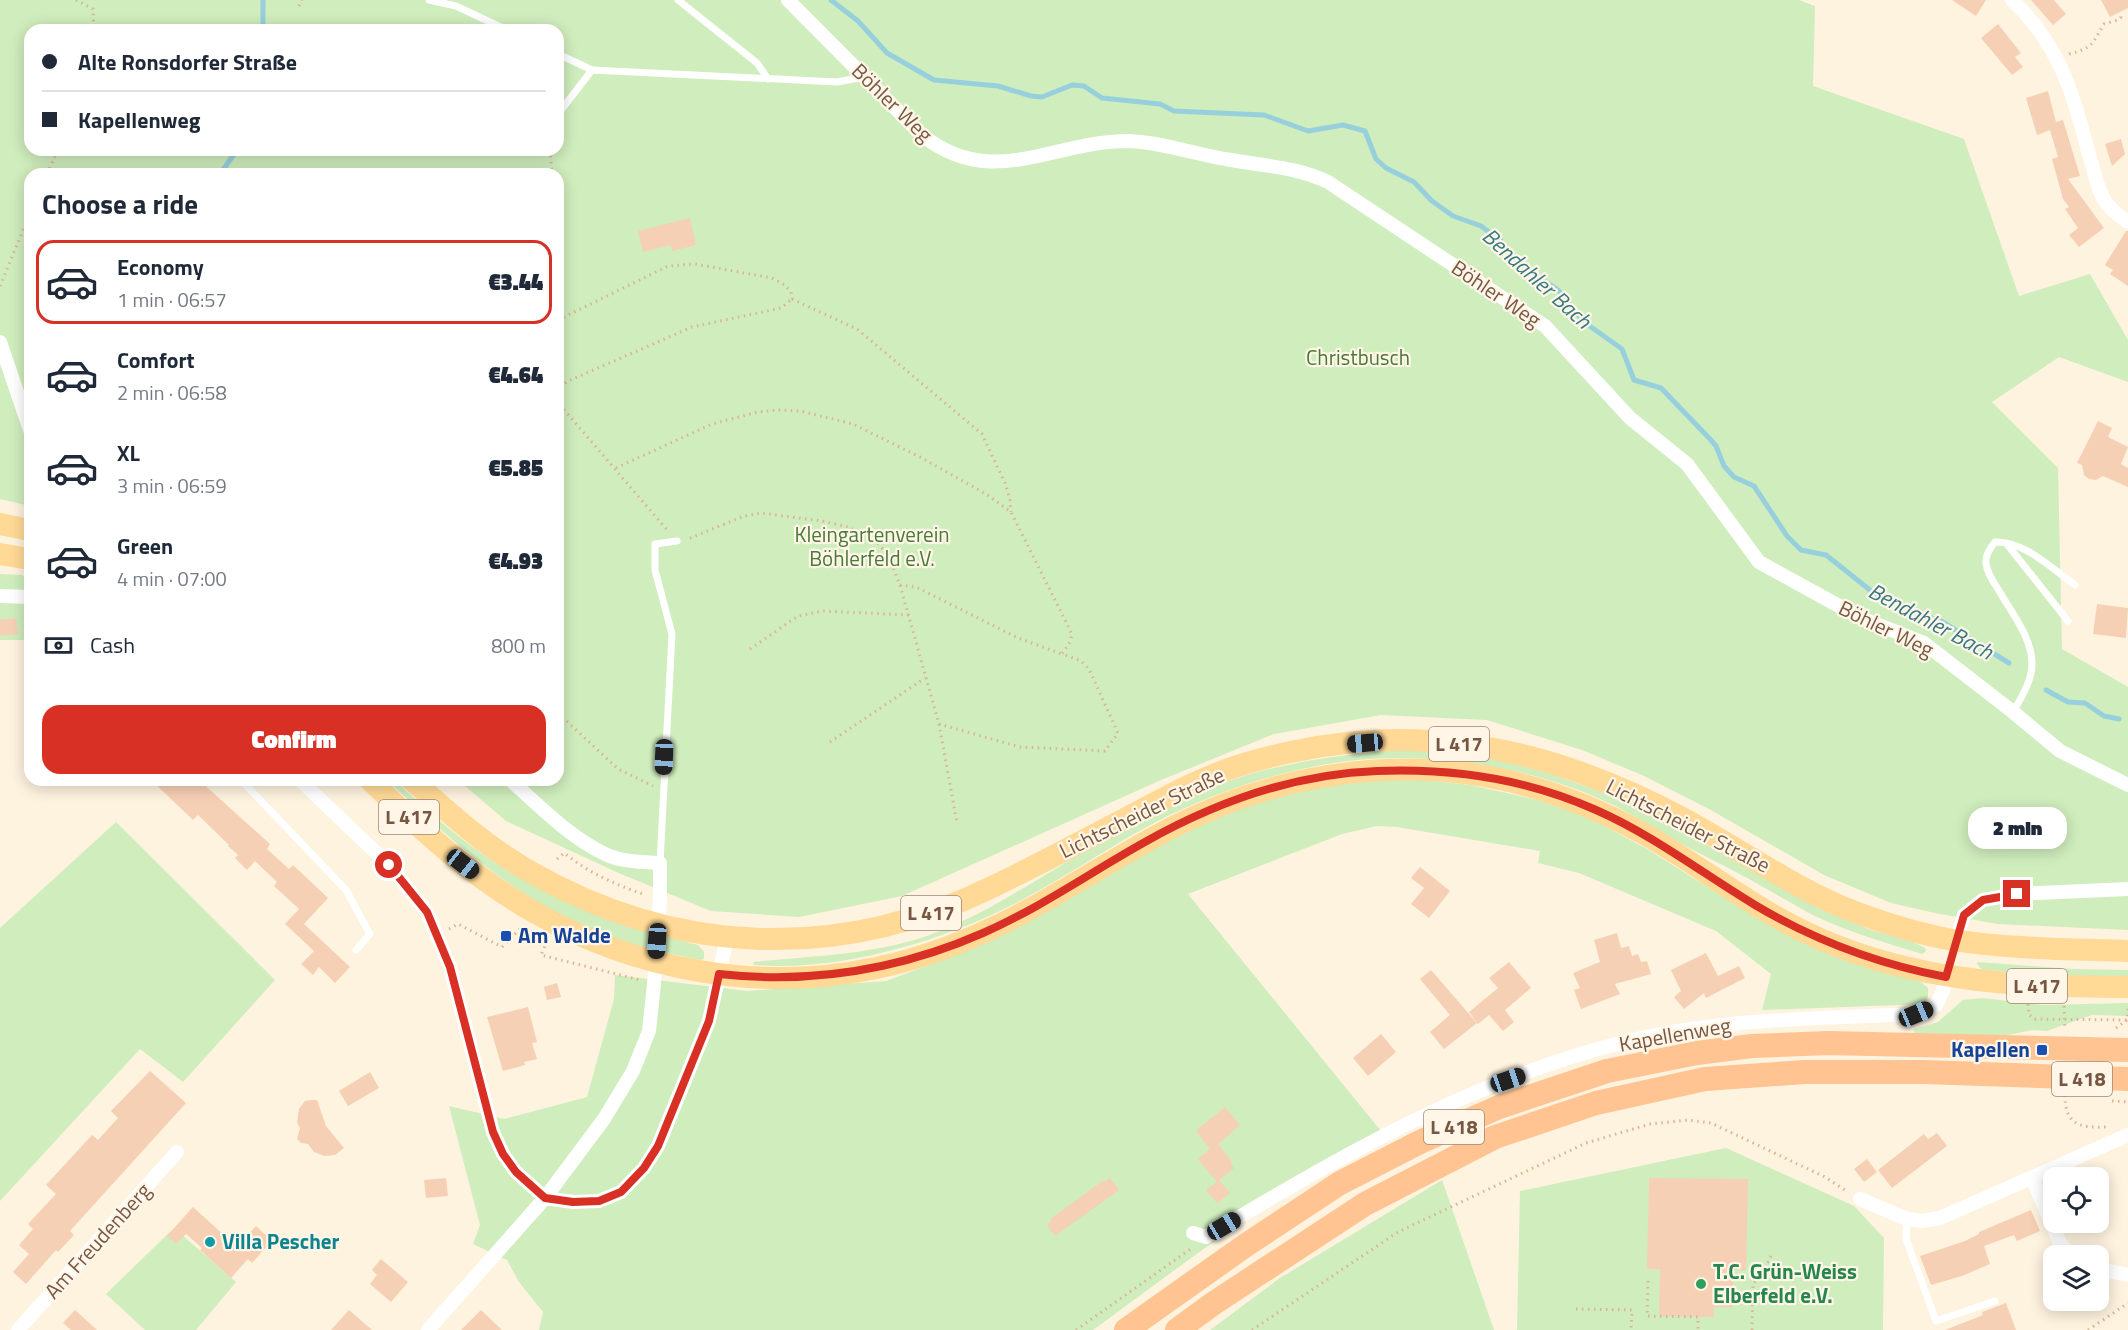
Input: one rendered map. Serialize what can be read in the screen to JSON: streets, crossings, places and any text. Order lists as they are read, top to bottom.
{
  "streets": {
    "highway": ["L 418"],
    "main road": ["L 417", "Lichtscheider Straße", "Kapellenweg"],
    "street": ["Böhler Weg", "Am Freudenberg"]
  },
  "crossings": [
    ["Lichtscheider Straße", "Kapellenweg"]
  ],
  "water": ["Bendahler Bach"],
  "parks": ["Christbusch", "Kleingartenverein Böhlerfeld e.V."],
  "places": {
    "transit": ["Am Walde", "Kapellen"],
    "other": ["Villa Pescher", "T.C. Grün-Weiss Elberfeld e.V."]
  },
  "page": {
    "banner": ["Alte Ronsdorfer Straße", "Kapellenweg"],
    "heading": "Choose a ride",
    "list": [
      {
        "name": "Economy",
        "note": "1 min · 06:57",
        "value": "€3.44"
      },
      {
        "name": "Comfort",
        "note": "2 min · 06:58",
        "value": "€4.64"
      },
      {
        "name": "XL",
        "note": "3 min · 06:59",
        "value": "€5.85"
      },
      {
        "name": "Green",
        "note": "4 min · 07:00",
        "value": "€4.93"
      }
    ],
    "pay": ["Cash", "800 m"],
    "buttons": "Confirm",
    "bubble": "2 min"
  }
}
